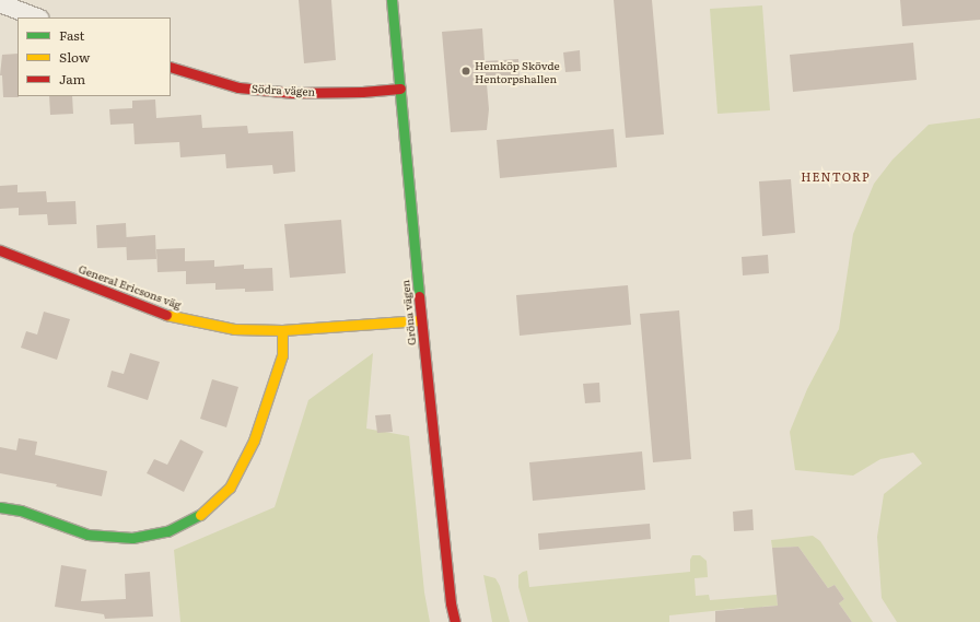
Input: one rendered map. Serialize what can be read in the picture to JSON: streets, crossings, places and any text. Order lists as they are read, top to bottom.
{
  "streets": {
    "street": ["Södra vägen", "General Ericsons väg", "Gröna vägen"]
  },
  "crossings": [
    ["Södra vägen", "Gröna vägen"],
    ["General Ericsons väg", "Gröna vägen"]
  ],
  "districts": ["HENTORP"],
  "places": ["Hemköp Skövde Hentorpshallen"],
  "legend": ["Fast", "Slow", "Jam"]
}
